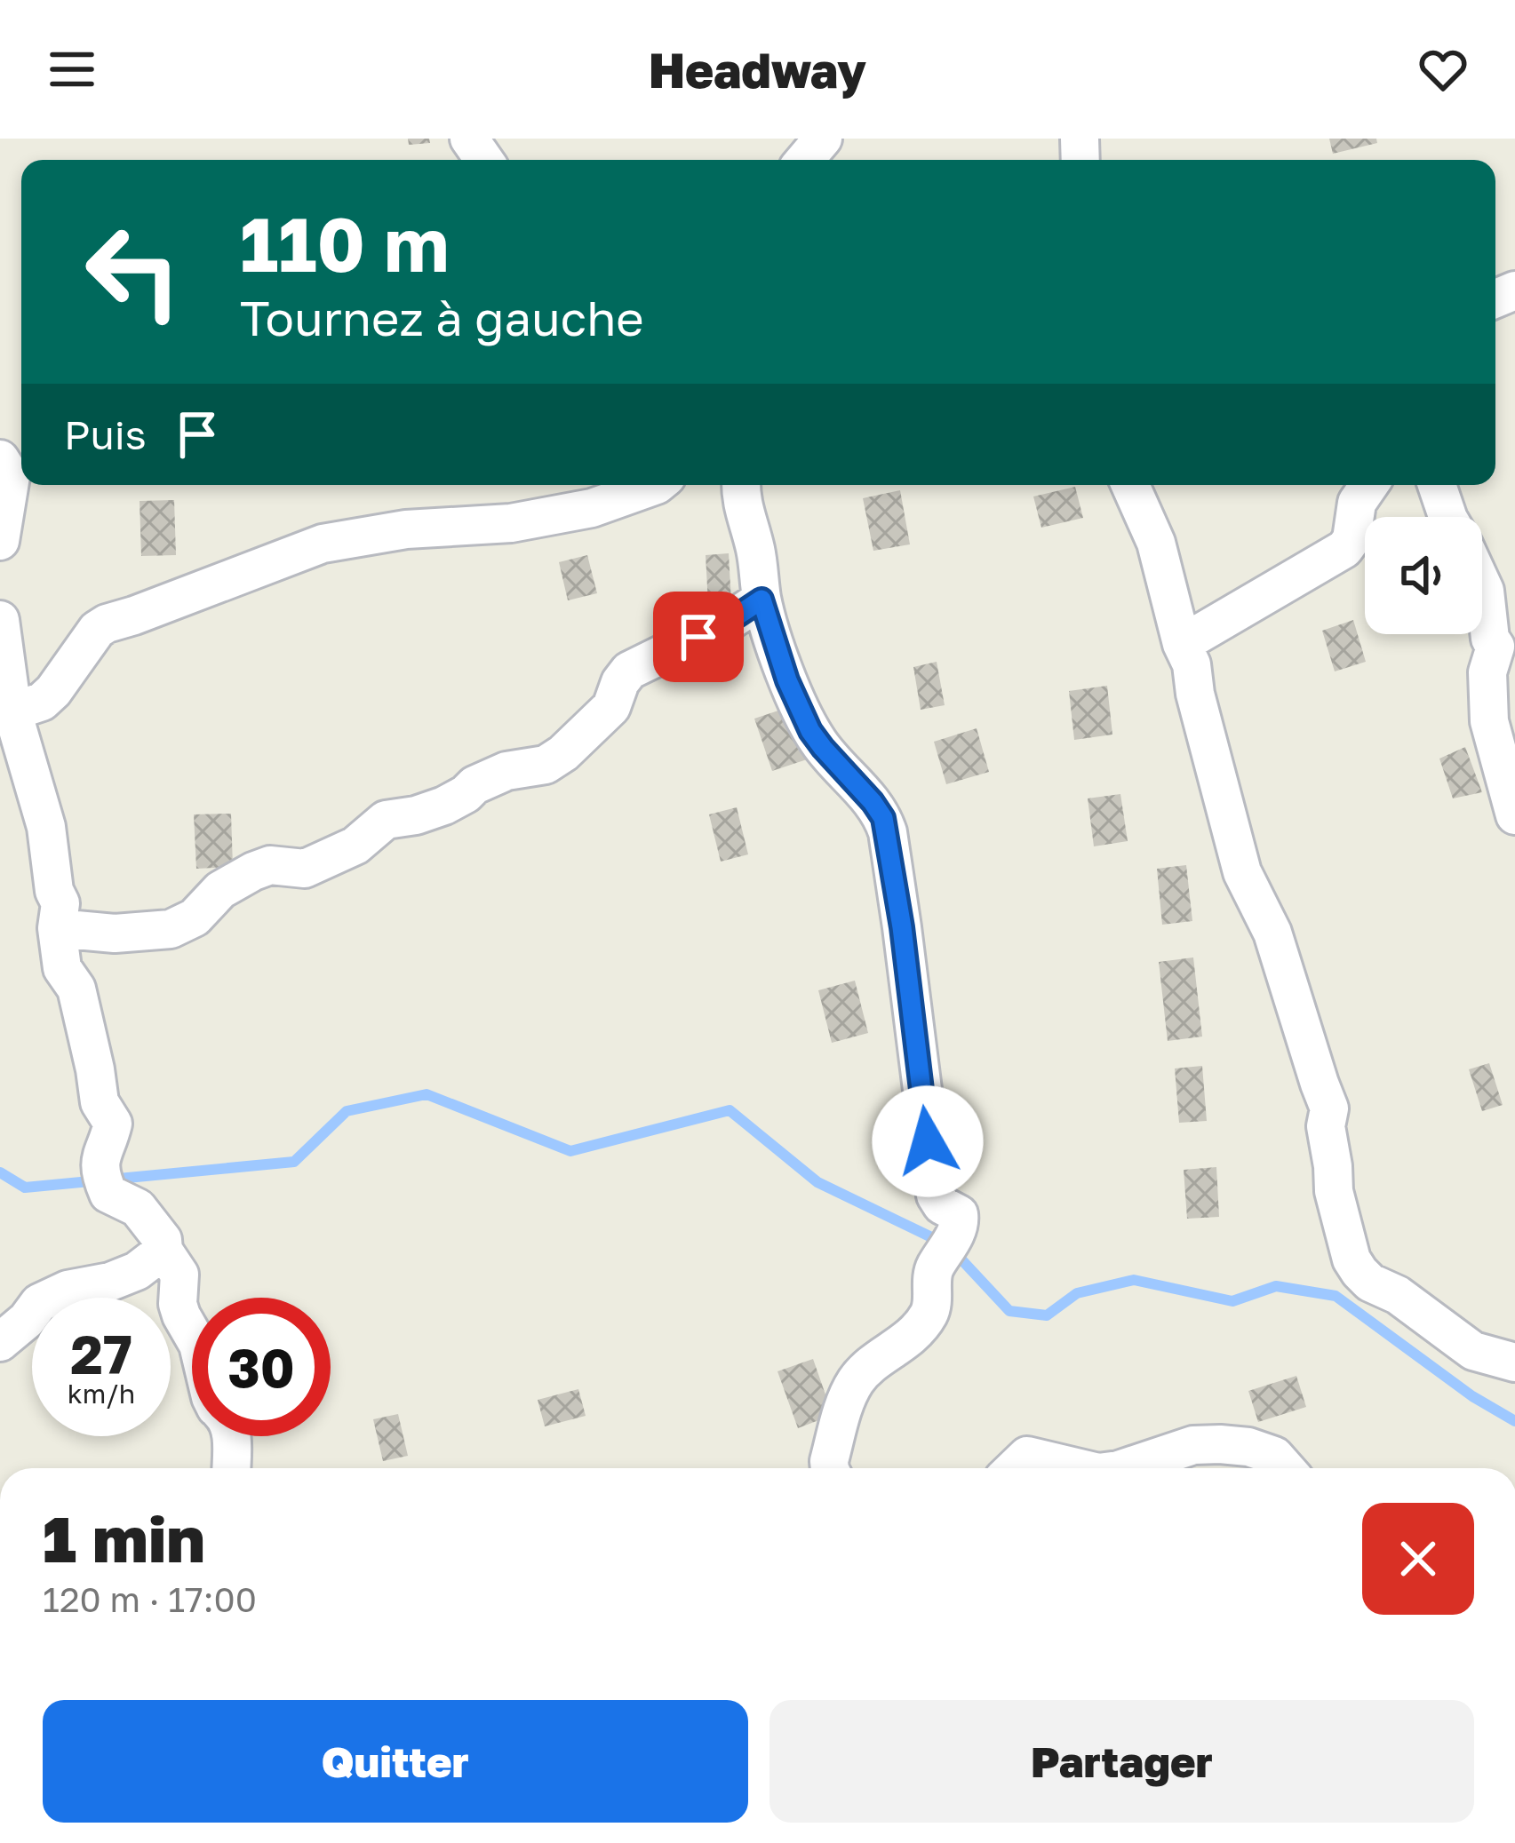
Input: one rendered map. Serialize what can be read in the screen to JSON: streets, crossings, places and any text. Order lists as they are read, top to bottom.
{
  "page": {
    "header": "Headway",
    "turn": ["110 m", "Tournez à gauche"],
    "then": "Puis",
    "speed": "27 km/h",
    "limit": "30",
    "heading": ["1 min", "120 m · 17:00"],
    "buttons": ["Quitter", "Partager"]
  }
}
